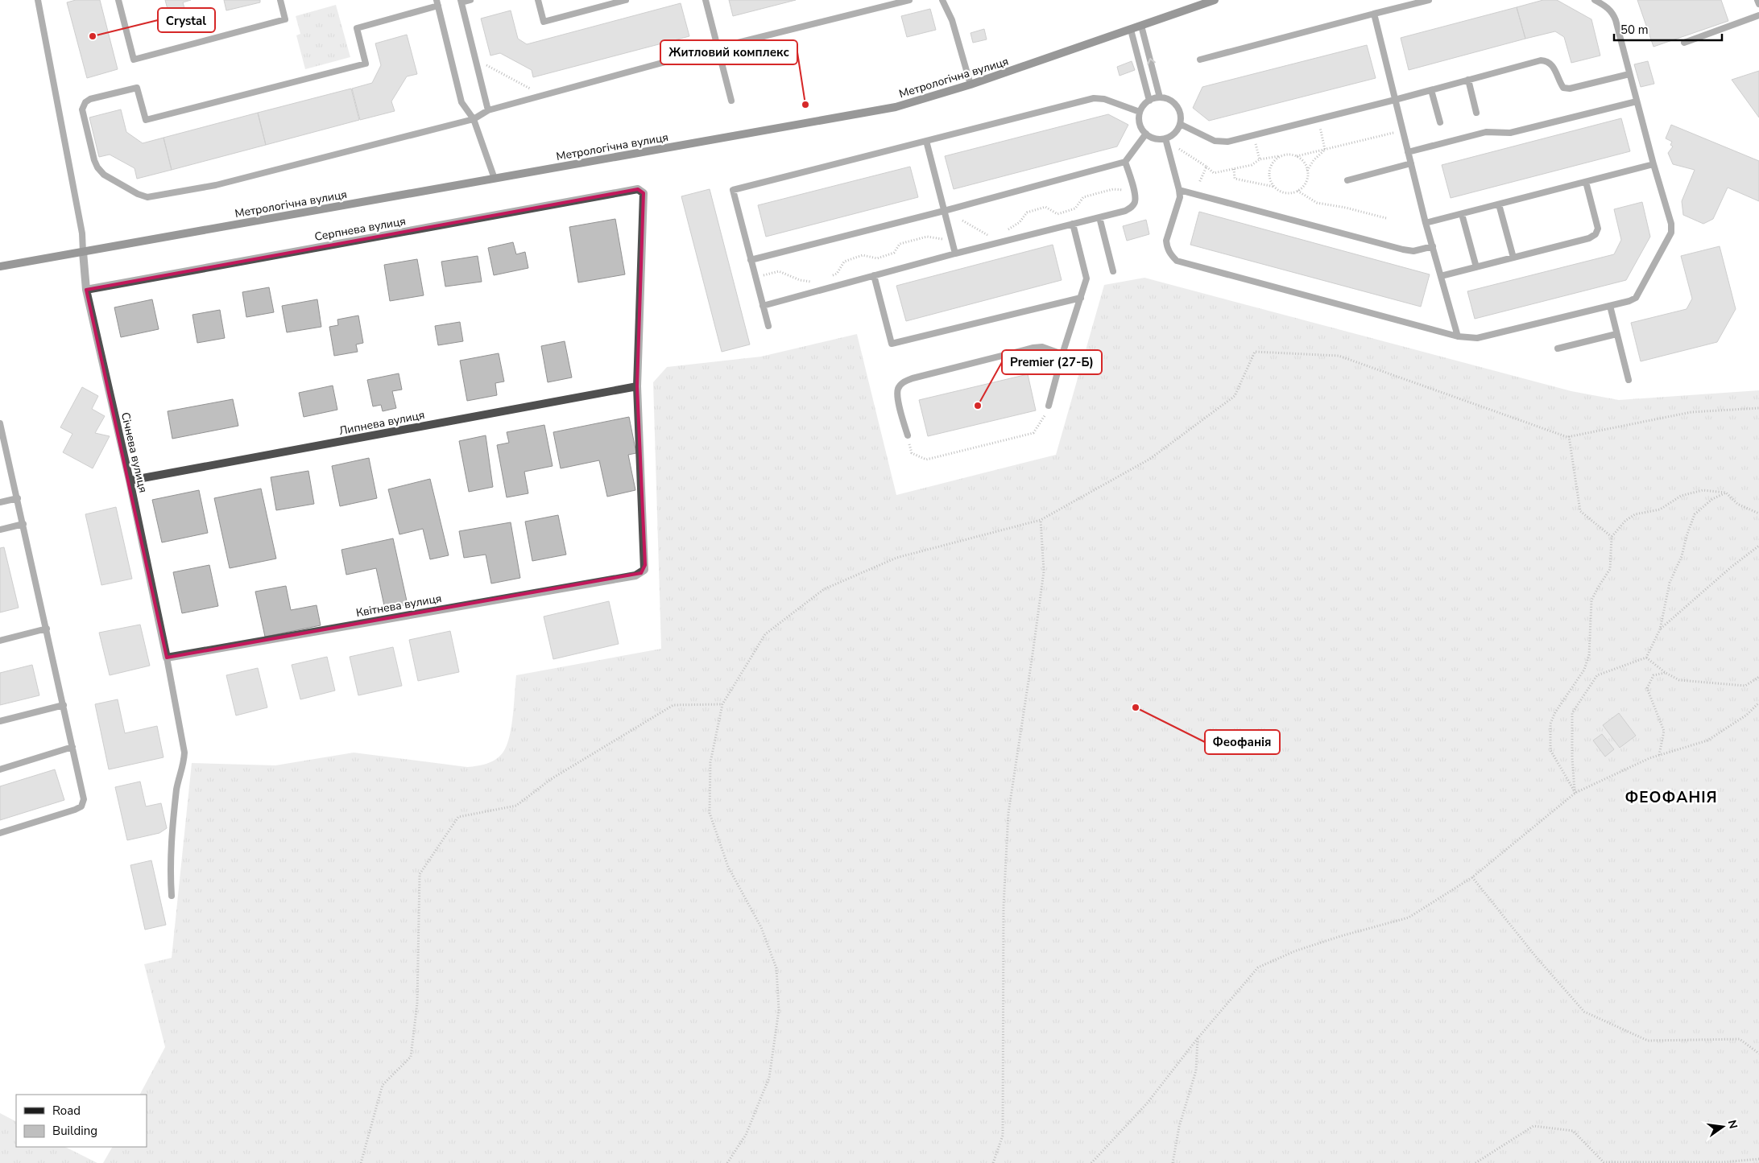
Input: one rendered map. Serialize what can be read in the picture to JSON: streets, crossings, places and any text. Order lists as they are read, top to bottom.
{
  "streets": {
    "street": [
      "Метрологічна вулиця",
      "Серпнева вулиця",
      "Липнева вулиця",
      "Січнева вулиця",
      "Квітнева вулиця"
    ]
  },
  "crossings": [
    ["Метрологічна вулиця", "Січнева вулиця"],
    ["Серпнева вулиця", "Липнева вулиця"],
    ["Серпнева вулиця", "Січнева вулиця"],
    ["Серпнева вулиця", "Квітнева вулиця"],
    ["Липнева вулиця", "Січнева вулиця"],
    ["Липнева вулиця", "Квітнева вулиця"],
    ["Січнева вулиця", "Квітнева вулиця"]
  ],
  "districts": ["ФЕОФАНІЯ"],
  "places": [
    "Crystal",
    "Житловий комплекс",
    "Premier (27-Б)",
    "Феофанія"
  ],
  "legend": ["Road", "Building"],
  "scale_bar": "50 m",
  "north": "right"
}
